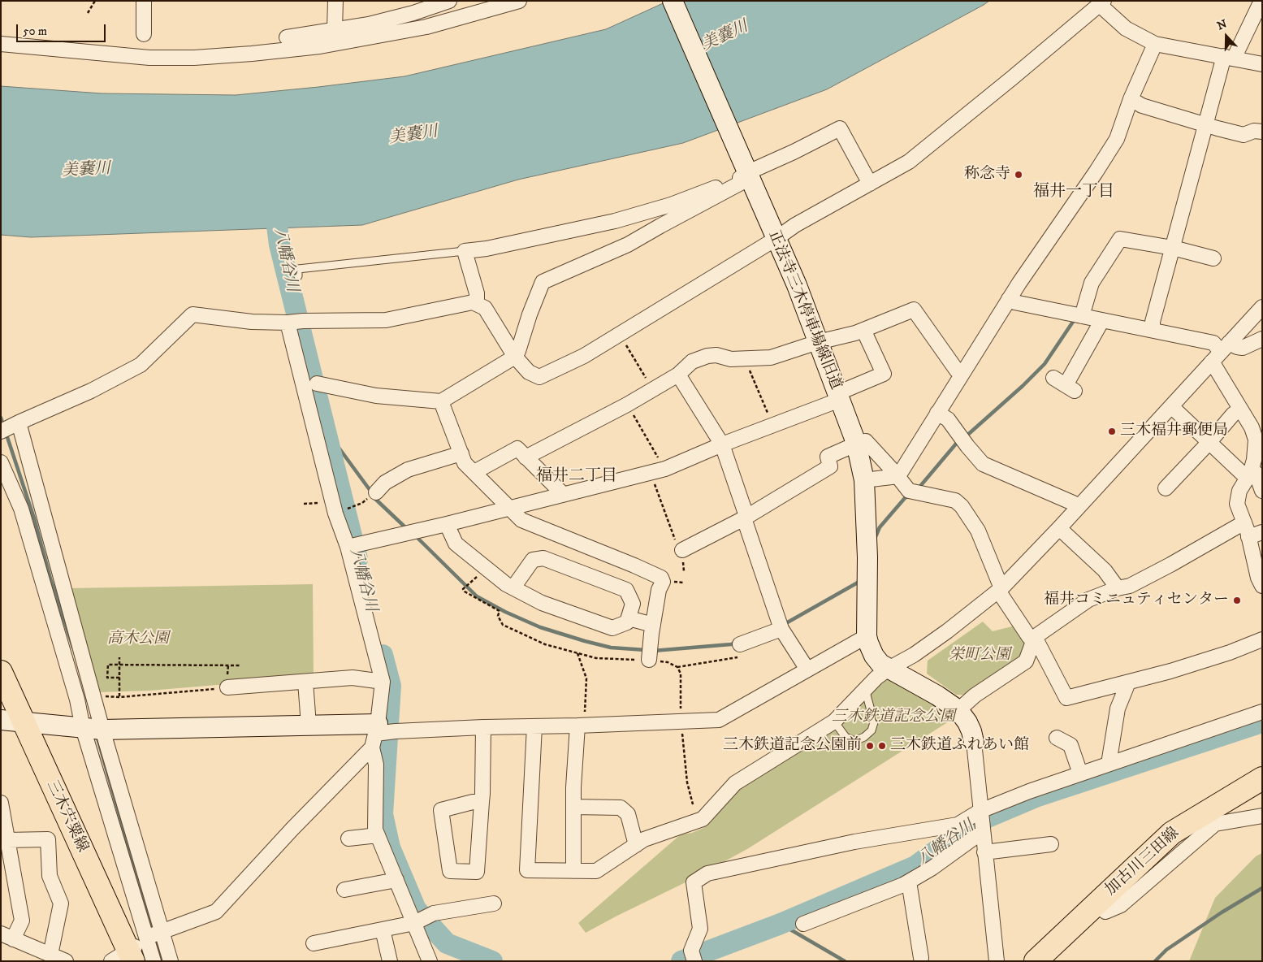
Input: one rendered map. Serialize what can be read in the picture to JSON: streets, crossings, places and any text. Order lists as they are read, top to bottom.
{
  "streets": {
    "main road": ["三木宍粟線", "加古川三田線"],
    "street": ["正法寺三木停車場線旧道"]
  },
  "districts": ["福井一丁目", "福井二丁目"],
  "water": ["美嚢川", "八幡谷川"],
  "parks": ["高木公園", "栄町公園", "三木鉄道記念公園"],
  "places": [
    "称念寺",
    "三木福井郵便局",
    "福井コミニュティセンター",
    "三木鉄道記念公園前",
    "三木鉄道ふれあい館"
  ],
  "scale_bar": "50 m",
  "north": "top"
}
